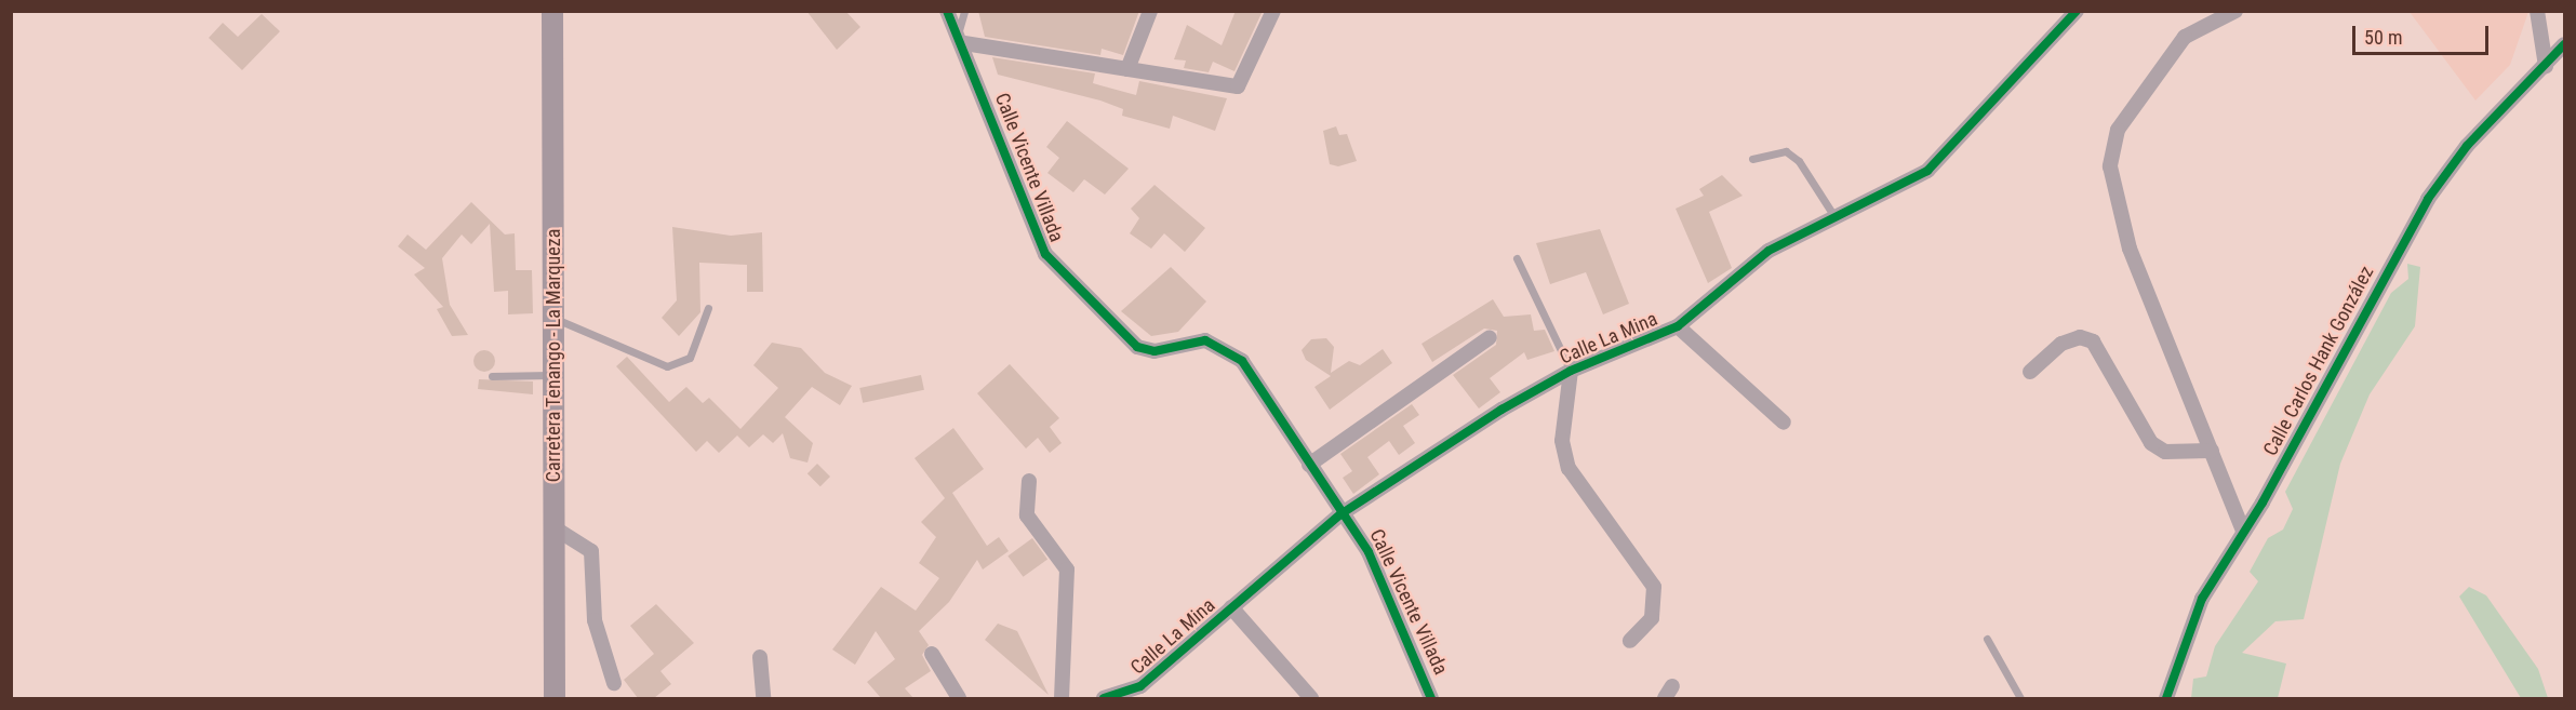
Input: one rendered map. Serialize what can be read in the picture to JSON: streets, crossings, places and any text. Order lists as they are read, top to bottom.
{
  "streets": {
    "main road": ["Carretera Tenango - La Marqueza"],
    "street": ["Calle Vicente Villada", "Calle La Mina", "Calle Carlos Hank González"]
  },
  "crossings": [
    ["Calle Vicente Villada", "Calle La Mina"]
  ],
  "scale_bar": "50 m"
}
